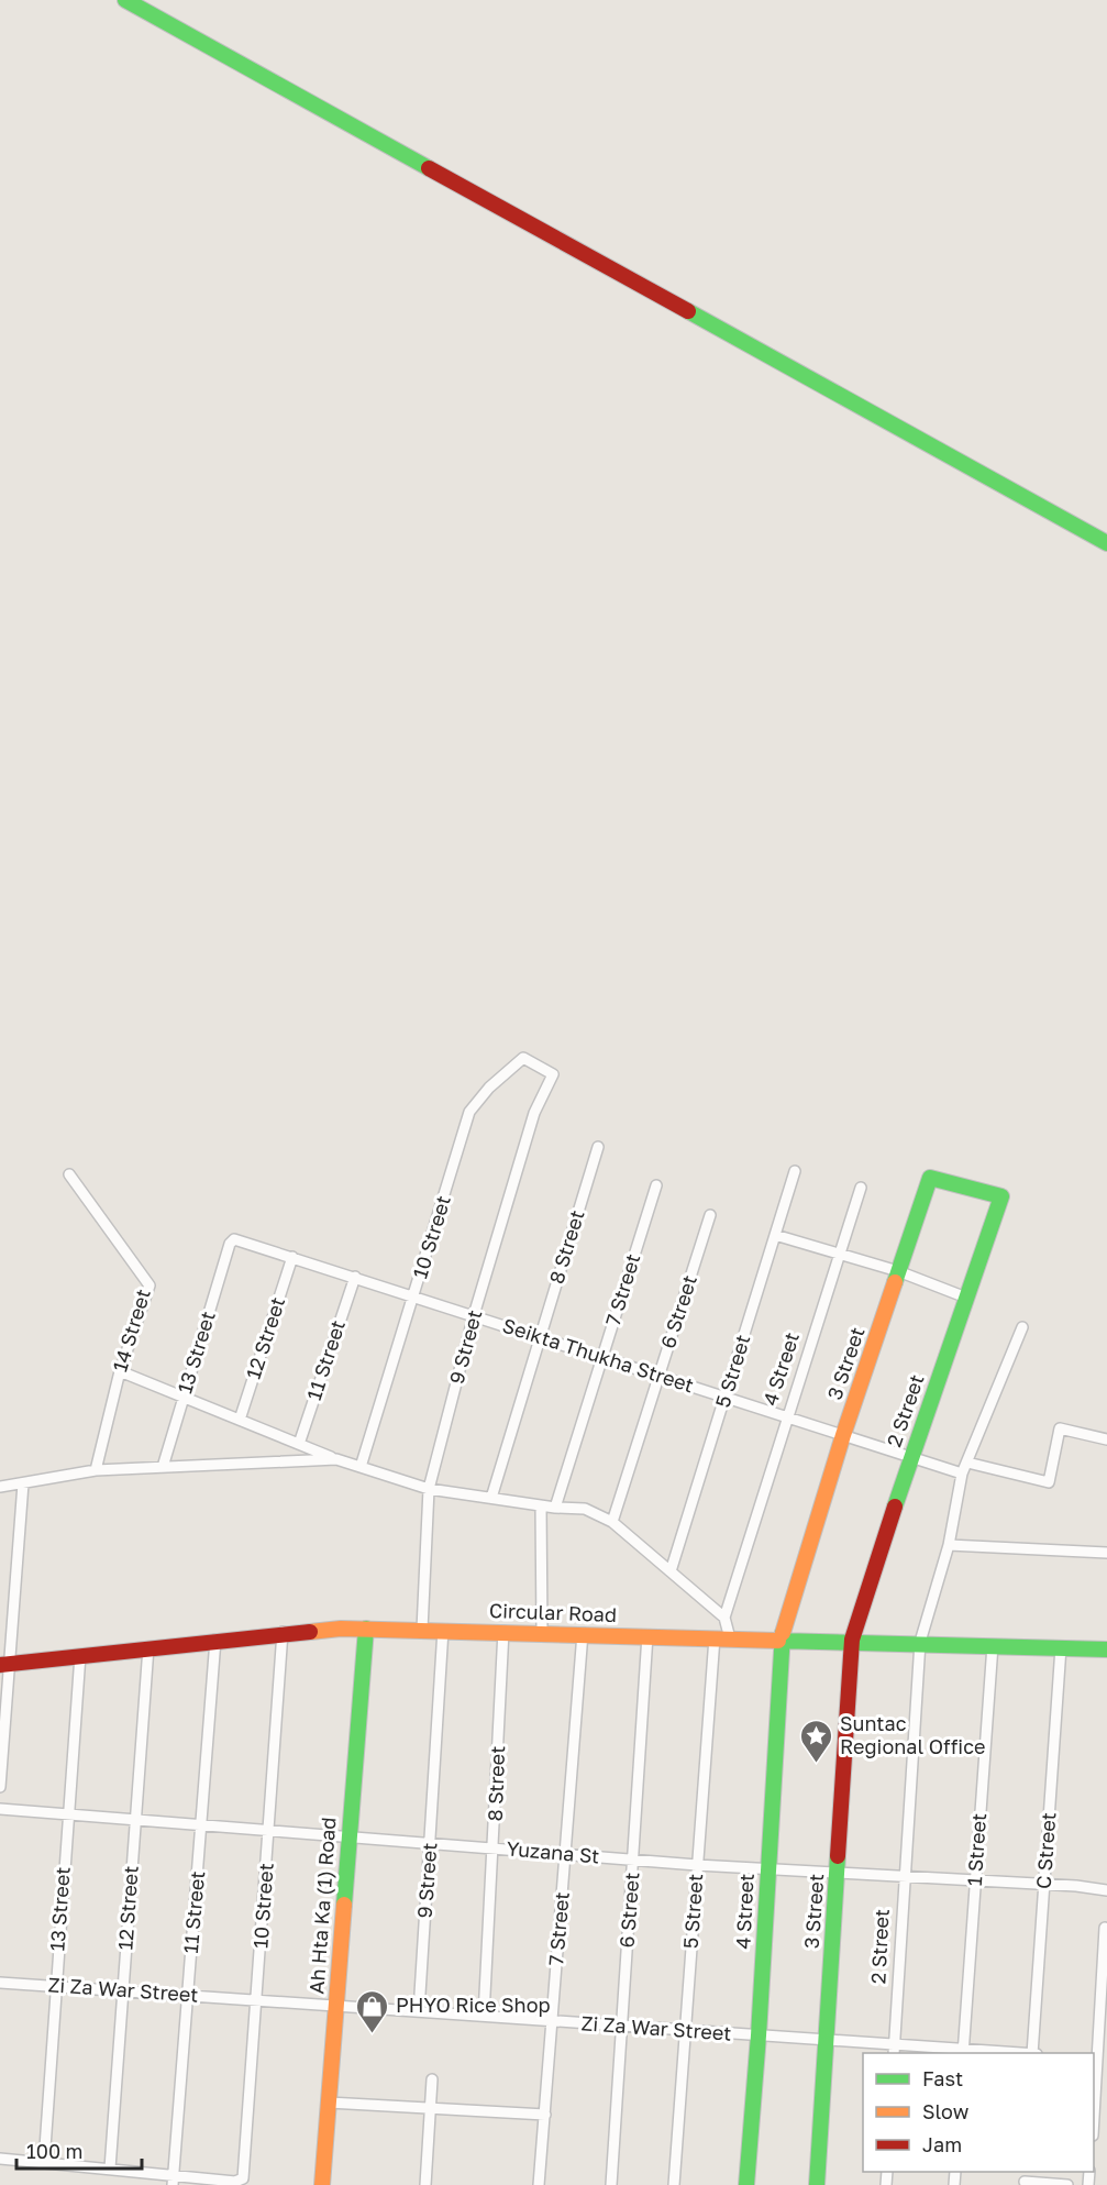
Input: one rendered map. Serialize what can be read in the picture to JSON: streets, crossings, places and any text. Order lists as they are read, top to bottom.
{
  "streets": {
    "street": [
      "10 Street",
      "8 Street",
      "7 Street",
      "6 Street",
      "14 Street",
      "12 Street",
      "9 Street",
      "13 Street",
      "Seikta Thukha Street",
      "11 Street",
      "3 Street",
      "4 Street",
      "5 Street",
      "2 Street",
      "Circular Road",
      "1 Street",
      "C Street",
      "Yuzana St",
      "Ah Hta Ka (1) Road",
      "Zi Za War Street"
    ]
  },
  "crossings": [
    ["10 Street", "9 Street"],
    ["10 Street", "Seikta Thukha Street"],
    ["10 Street", "11 Street"],
    ["10 Street", "Circular Road"],
    ["10 Street", "Yuzana St"],
    ["10 Street", "Zi Za War Street"],
    ["8 Street", "Seikta Thukha Street"],
    ["8 Street", "Circular Road"],
    ["8 Street", "Yuzana St"],
    ["8 Street", "Zi Za War Street"],
    ["7 Street", "Seikta Thukha Street"],
    ["7 Street", "Circular Road"],
    ["7 Street", "Yuzana St"],
    ["7 Street", "Zi Za War Street"],
    ["6 Street", "Seikta Thukha Street"],
    ["6 Street", "Circular Road"],
    ["6 Street", "Yuzana St"],
    ["6 Street", "Zi Za War Street"],
    ["12 Street", "Seikta Thukha Street"],
    ["12 Street", "Circular Road"],
    ["12 Street", "Yuzana St"],
    ["12 Street", "Zi Za War Street"],
    ["9 Street", "Seikta Thukha Street"],
    ["9 Street", "Circular Road"],
    ["9 Street", "Yuzana St"],
    ["9 Street", "Zi Za War Street"],
    ["13 Street", "Seikta Thukha Street"],
    ["13 Street", "Circular Road"],
    ["13 Street", "Yuzana St"],
    ["13 Street", "Zi Za War Street"],
    ["Seikta Thukha Street", "11 Street"],
    ["Seikta Thukha Street", "3 Street"],
    ["Seikta Thukha Street", "4 Street"],
    ["Seikta Thukha Street", "5 Street"],
    ["Seikta Thukha Street", "2 Street"],
    ["11 Street", "Circular Road"],
    ["11 Street", "Yuzana St"],
    ["11 Street", "Zi Za War Street"],
    ["3 Street", "4 Street"],
    ["3 Street", "2 Street"],
    ["3 Street", "Circular Road"],
    ["3 Street", "Yuzana St"],
    ["3 Street", "Zi Za War Street"],
    ["4 Street", "Circular Road"],
    ["4 Street", "Yuzana St"],
    ["4 Street", "Zi Za War Street"],
    ["5 Street", "Circular Road"],
    ["5 Street", "Yuzana St"],
    ["5 Street", "Zi Za War Street"],
    ["2 Street", "Circular Road"],
    ["2 Street", "Yuzana St"],
    ["2 Street", "Zi Za War Street"],
    ["Circular Road", "1 Street"],
    ["Circular Road", "C Street"],
    ["Circular Road", "Ah Hta Ka (1) Road"],
    ["1 Street", "Yuzana St"],
    ["1 Street", "Zi Za War Street"],
    ["C Street", "Yuzana St"],
    ["Yuzana St", "Ah Hta Ka (1) Road"],
    ["Ah Hta Ka (1) Road", "Zi Za War Street"]
  ],
  "places": {
    "place": ["Suntac Regional Office"],
    "shop": ["PHYO Rice Shop"]
  },
  "legend": ["Fast", "Slow", "Jam"],
  "scale_bar": "100 m"
}
